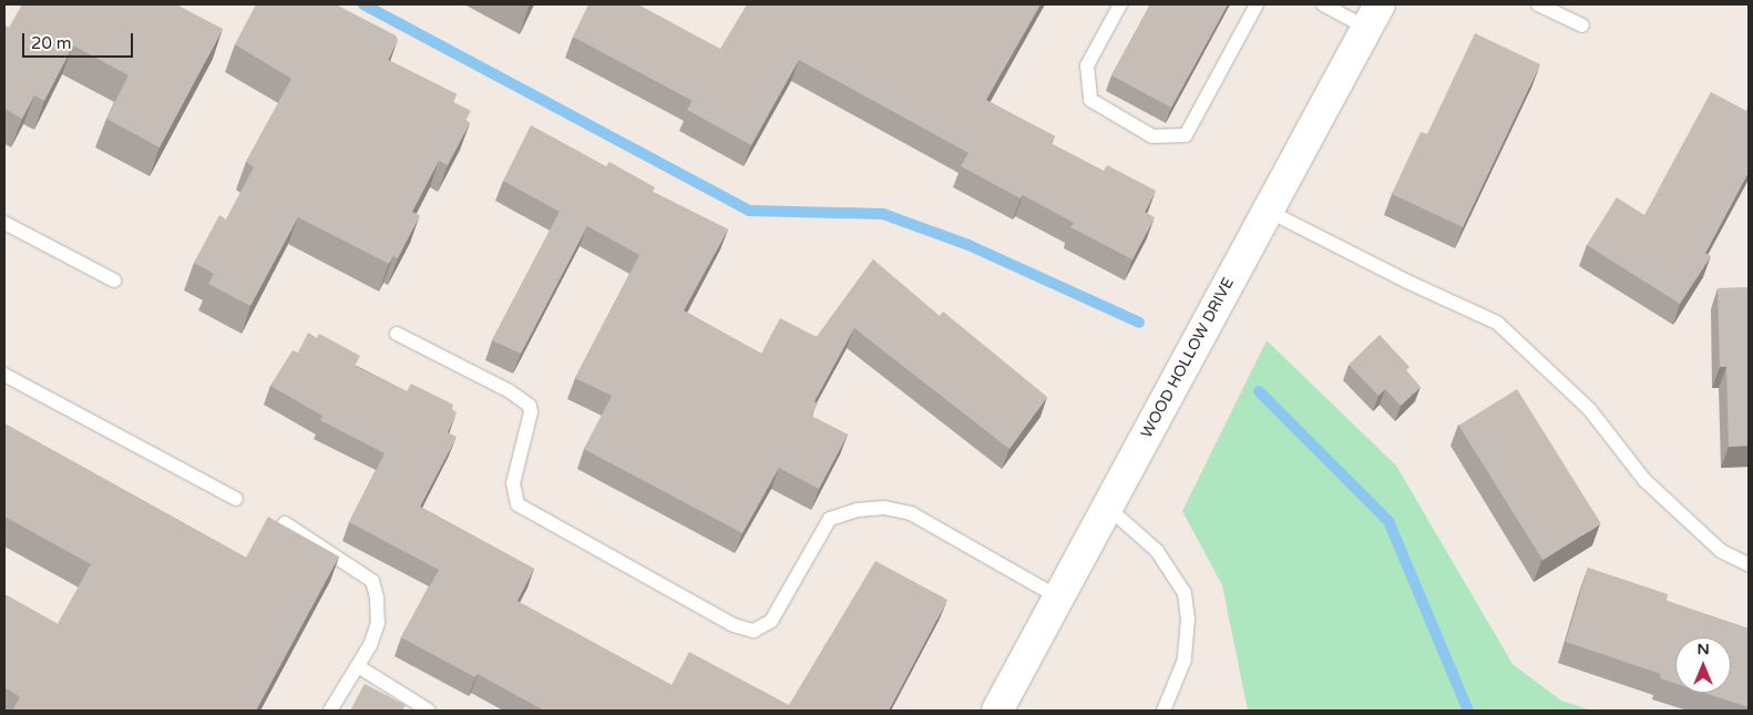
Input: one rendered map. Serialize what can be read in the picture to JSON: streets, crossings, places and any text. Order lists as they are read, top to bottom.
{
  "streets": {
    "street": ["WOOD HOLLOW DRIVE"]
  },
  "scale_bar": "20 m",
  "north": "top"
}
